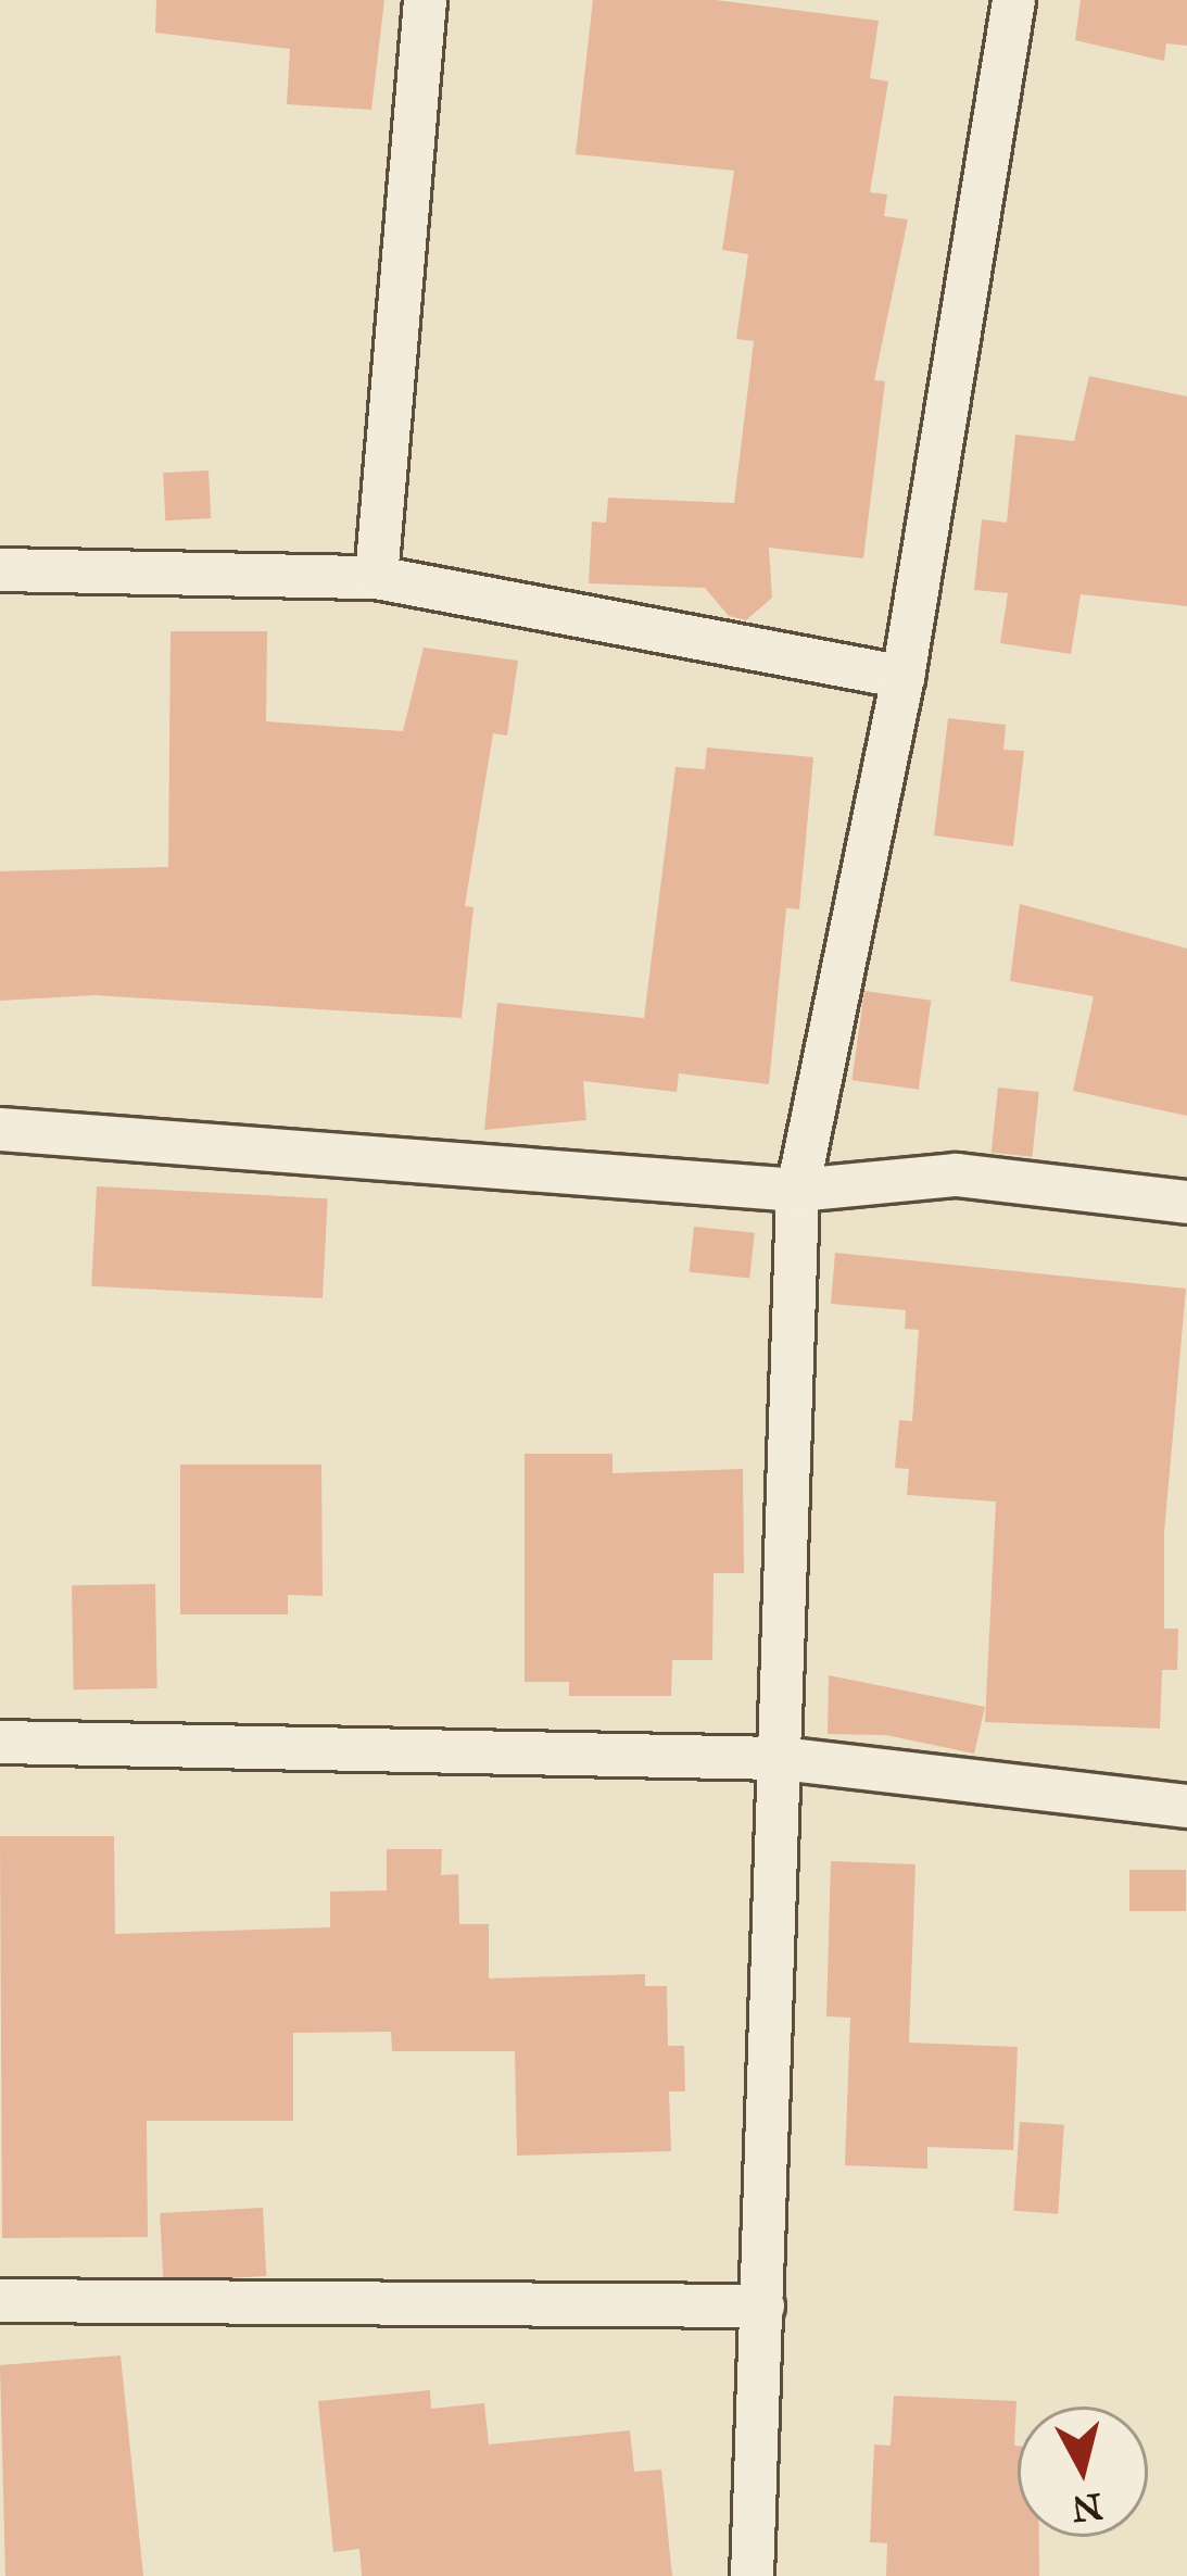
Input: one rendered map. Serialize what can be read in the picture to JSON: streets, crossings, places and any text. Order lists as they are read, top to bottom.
{
  "north": "bottom"
}
